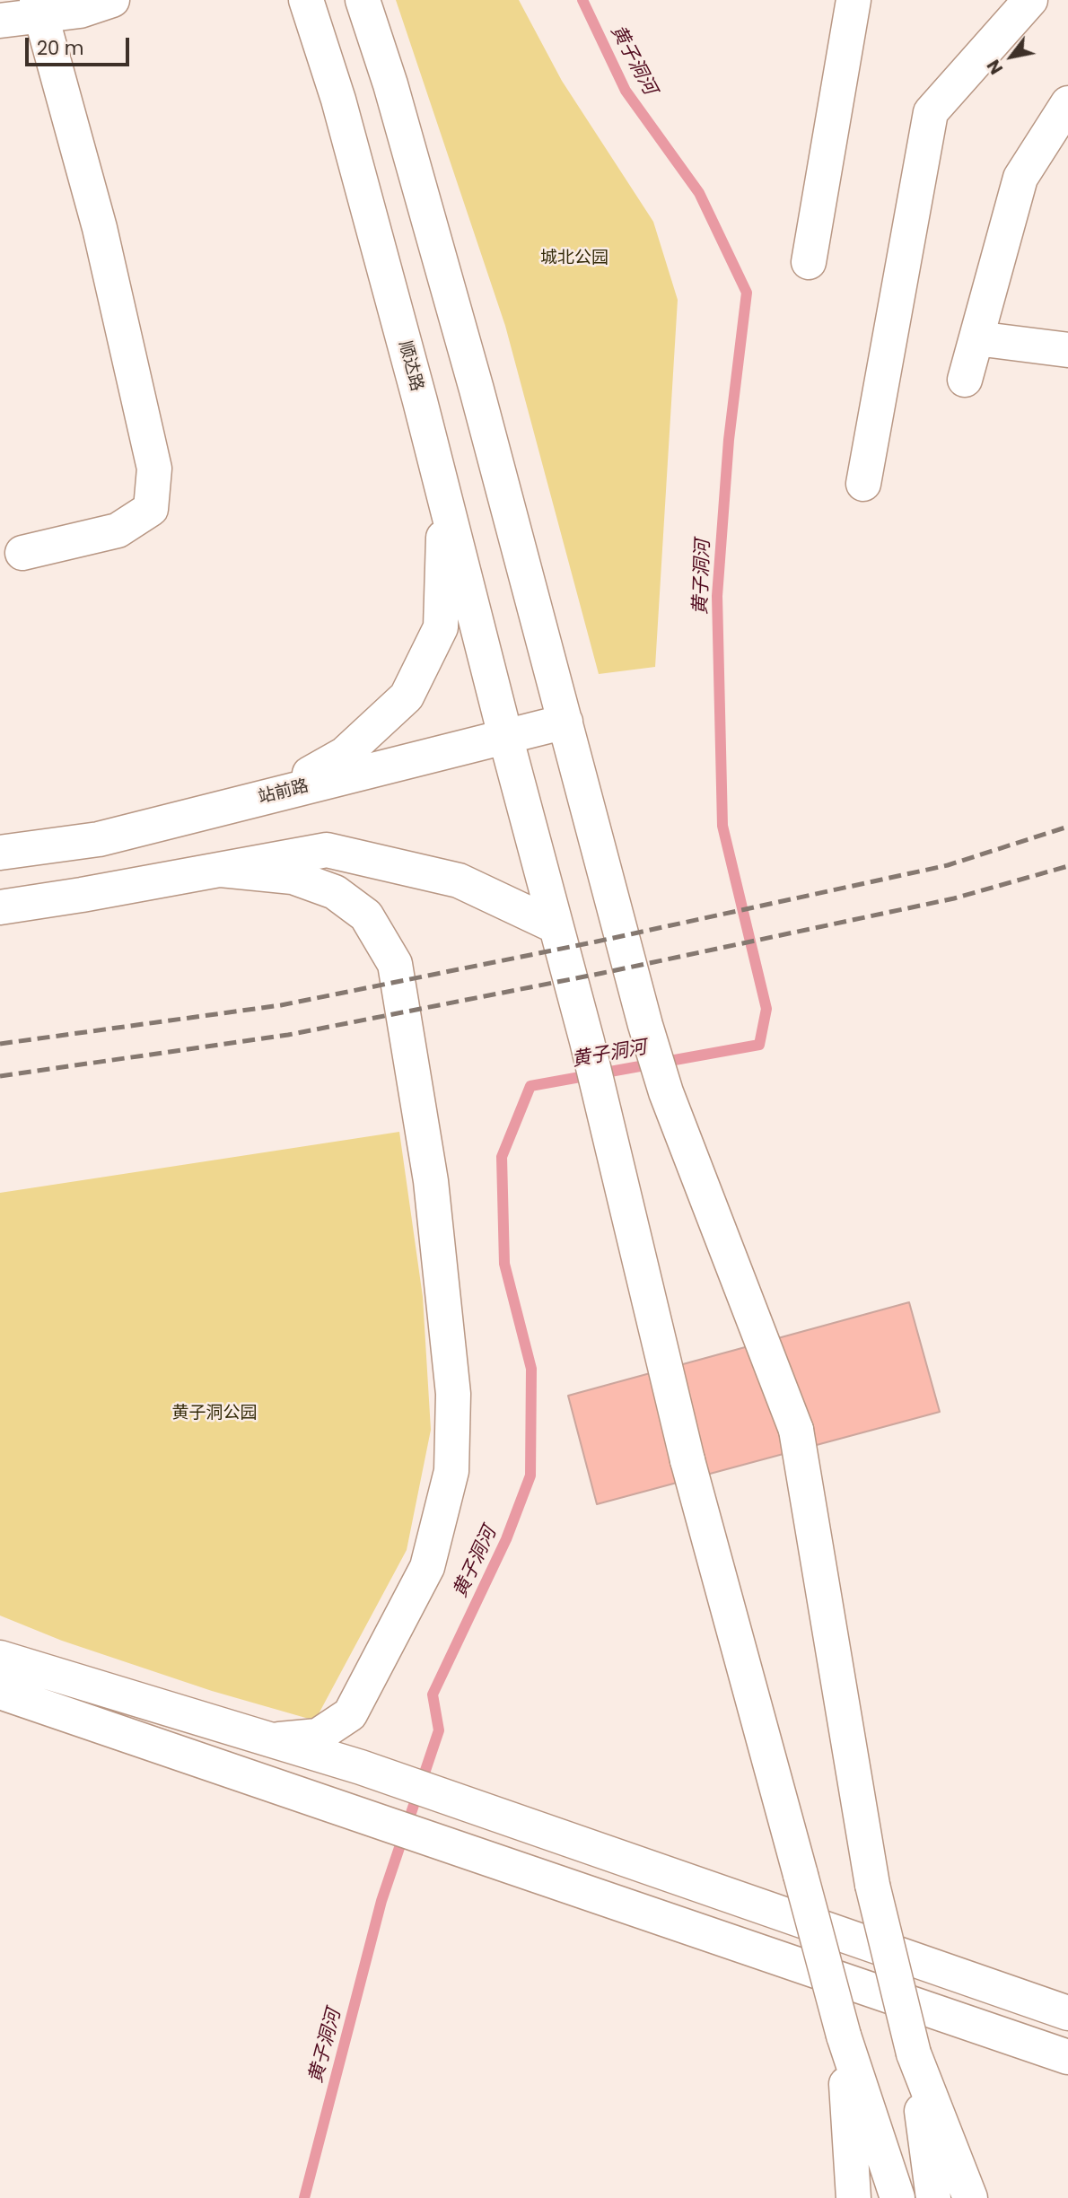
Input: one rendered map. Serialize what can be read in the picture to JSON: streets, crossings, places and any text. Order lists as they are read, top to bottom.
{
  "streets": {
    "main road": ["顺达路", "站前路"]
  },
  "crossings": [
    ["顺达路", "站前路"]
  ],
  "water": ["黄子洞河"],
  "parks": ["城北公园", "黄子洞公园"],
  "scale_bar": "20 m",
  "north": "bottom left"
}
